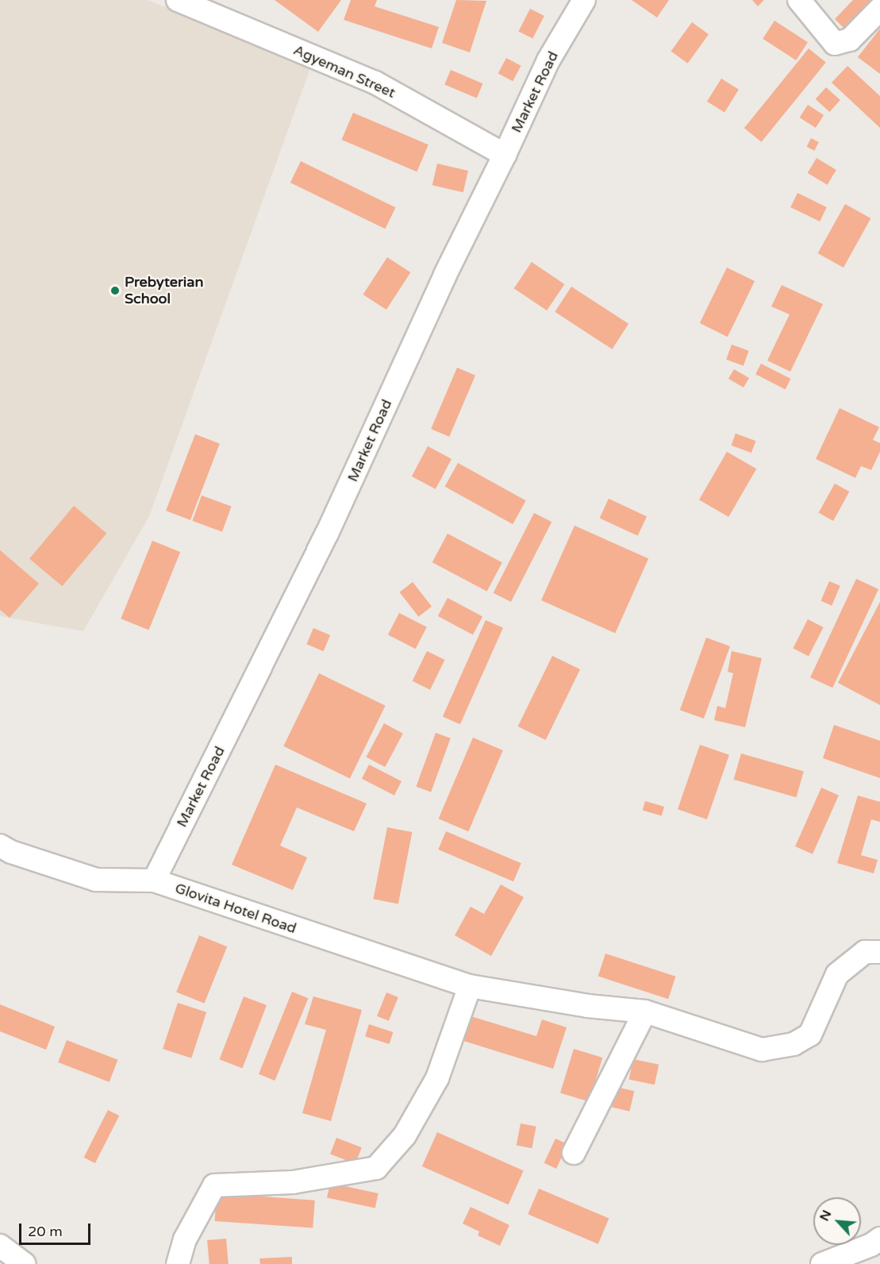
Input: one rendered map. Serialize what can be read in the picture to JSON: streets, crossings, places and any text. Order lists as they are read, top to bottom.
{
  "streets": {
    "street": ["Agyeman Street", "Market Road", "Glovita Hotel Road"]
  },
  "crossings": [
    ["Agyeman Street", "Market Road"],
    ["Market Road", "Glovita Hotel Road"]
  ],
  "places": ["Prebyterian School"],
  "scale_bar": "20 m",
  "north": "top left"
}
